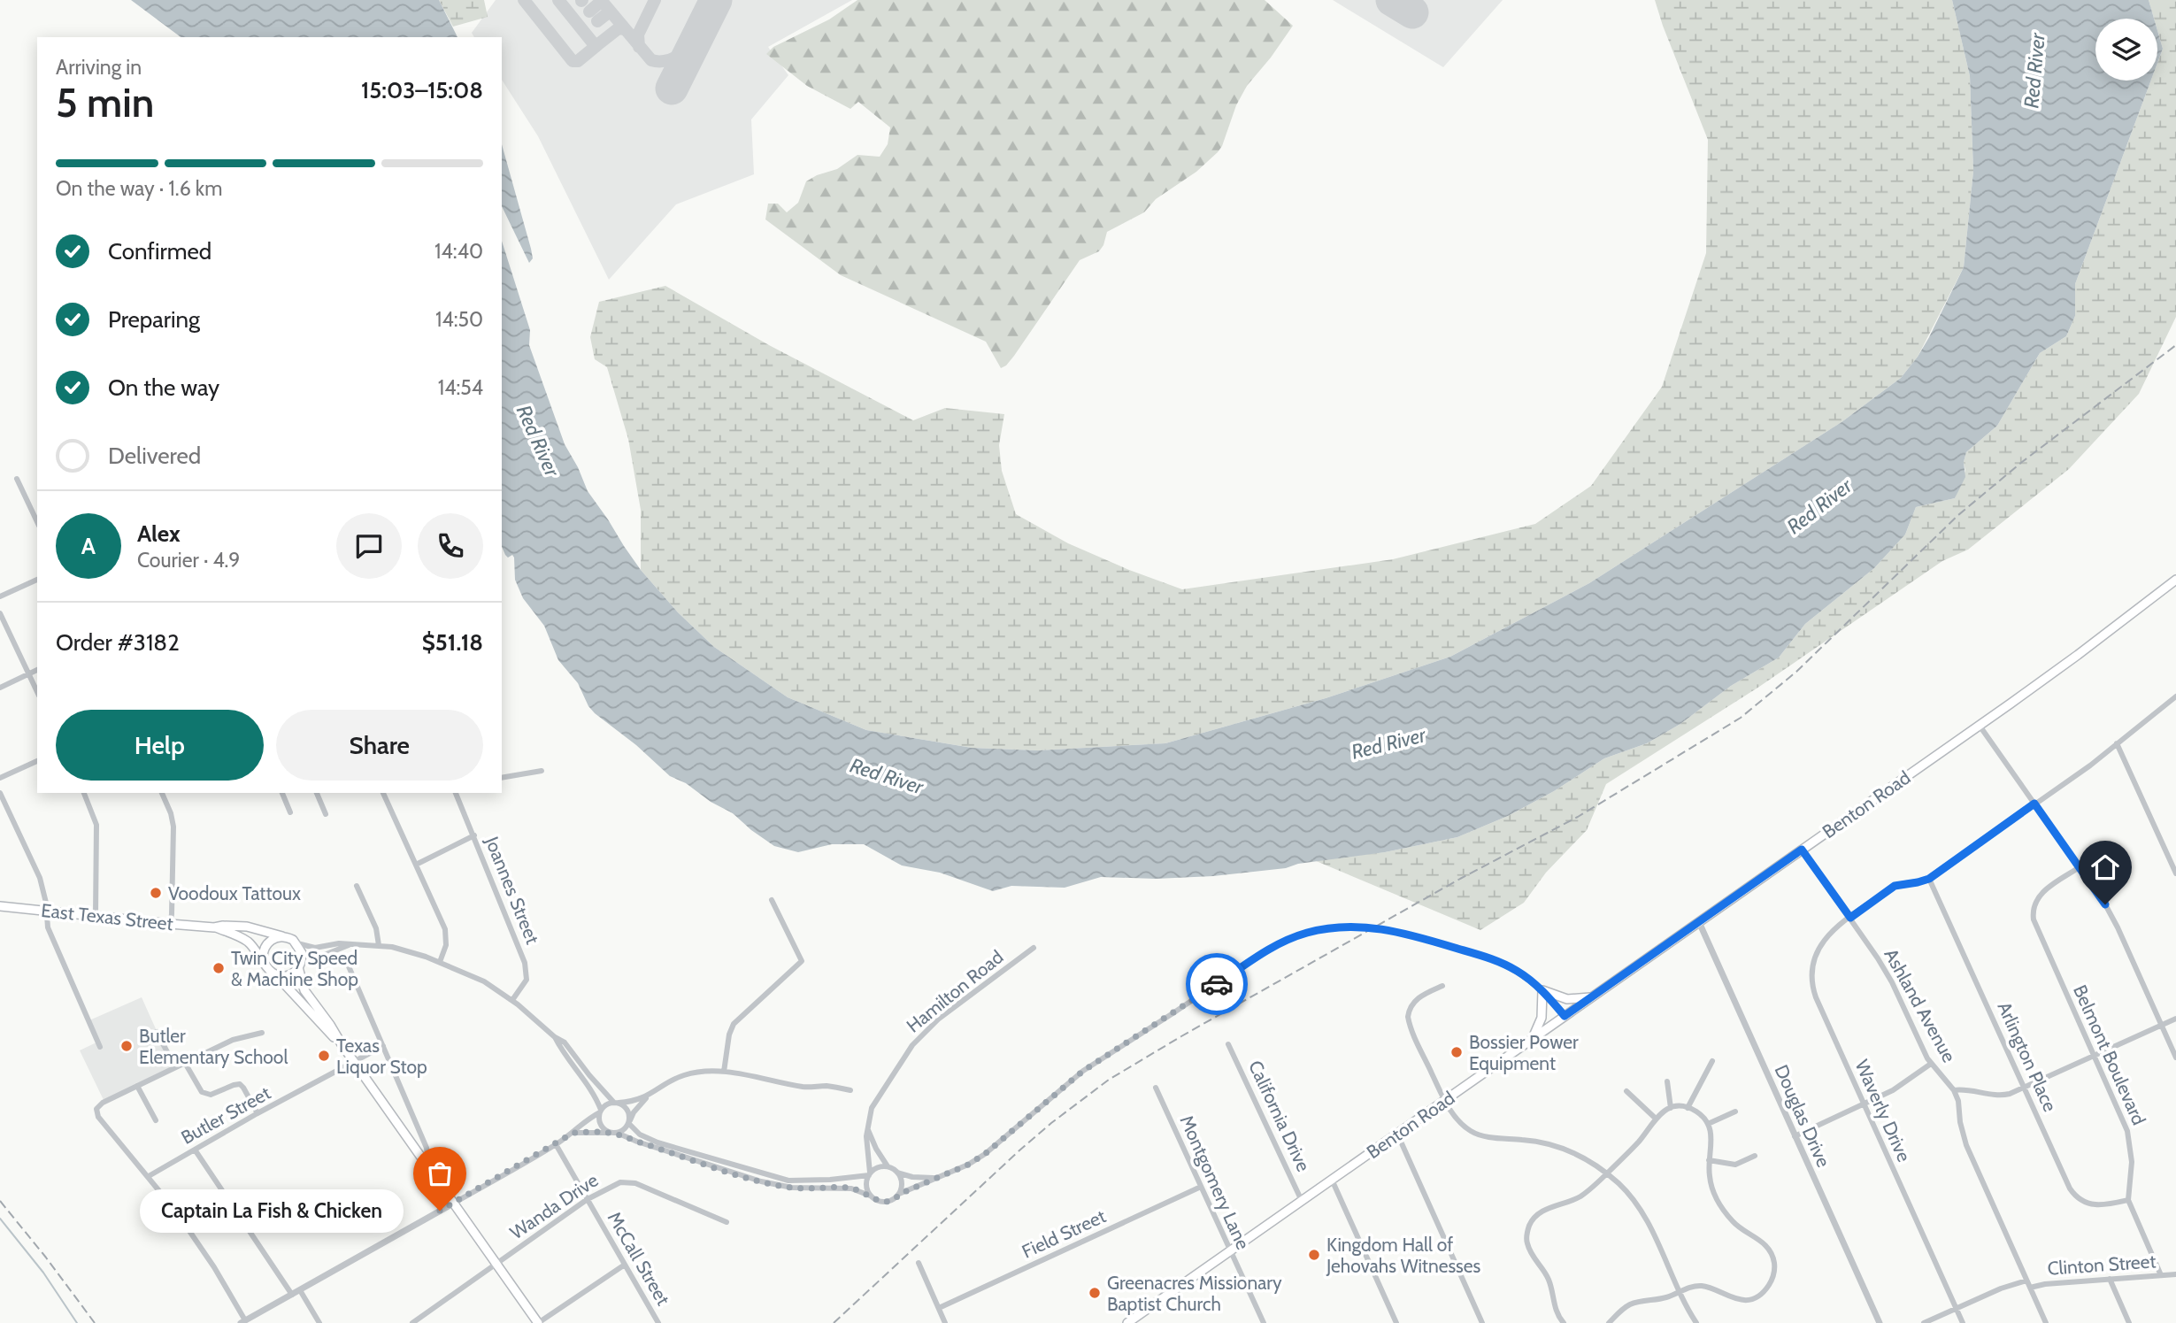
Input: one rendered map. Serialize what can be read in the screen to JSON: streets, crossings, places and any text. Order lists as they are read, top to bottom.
{
  "streets": {
    "main road": ["Benton Road", "East Texas Street"],
    "street": [
      "Joannes Street",
      "Hamilton Road",
      "Ashland Avenue",
      "Belmont Boulevard",
      "Arlington Place",
      "Waverly Drive",
      "Butler Street",
      "California Drive",
      "Douglas Drive",
      "Montgomery Lane",
      "Wanda Drive",
      "Field Street",
      "McCall Street",
      "Clinton Street"
    ]
  },
  "crossings": [
    ["Benton Road", "Ashland Avenue"],
    ["Benton Road", "California Drive"],
    ["Benton Road", "Douglas Drive"],
    ["Benton Road", "Montgomery Lane"],
    ["East Texas Street", "Butler Street"],
    ["East Texas Street", "Wanda Drive"],
    ["Ashland Avenue", "Waverly Drive"],
    ["Ashland Avenue", "Clinton Street"],
    ["Belmont Boulevard", "Arlington Place"],
    ["Arlington Place", "Waverly Drive"],
    ["Waverly Drive", "Clinton Street"],
    ["Montgomery Lane", "Field Street"],
    ["Wanda Drive", "McCall Street"]
  ],
  "water": ["Red River"],
  "places": [
    "Voodoux Tattoux",
    "Twin City Speed & Machine Shop",
    "Butler Elementary School",
    "Bossier Power Equipment",
    "Texas Liquor Stop",
    "Captain La Fish & Chicken",
    "Kingdom Hall of Jehovahs Witnesses",
    "Greenacres Missionary Baptist Church"
  ],
  "page": {
    "heading": ["5 min", "Arriving in", "15:03–15:08"],
    "panel": [
      "Alex",
      "Courier · 4.9",
      "Order #3182",
      "$51.18"
    ],
    "bar": "On the way · 1.6 km",
    "list": [
      ["Confirmed", "14:40"],
      ["Preparing", "14:50"],
      ["On the way", "14:54"],
      "Delivered"
    ],
    "round": "A",
    "buttons": ["Help", "Share"],
    "bubble": "Captain La Fish & Chicken"
  }
}
